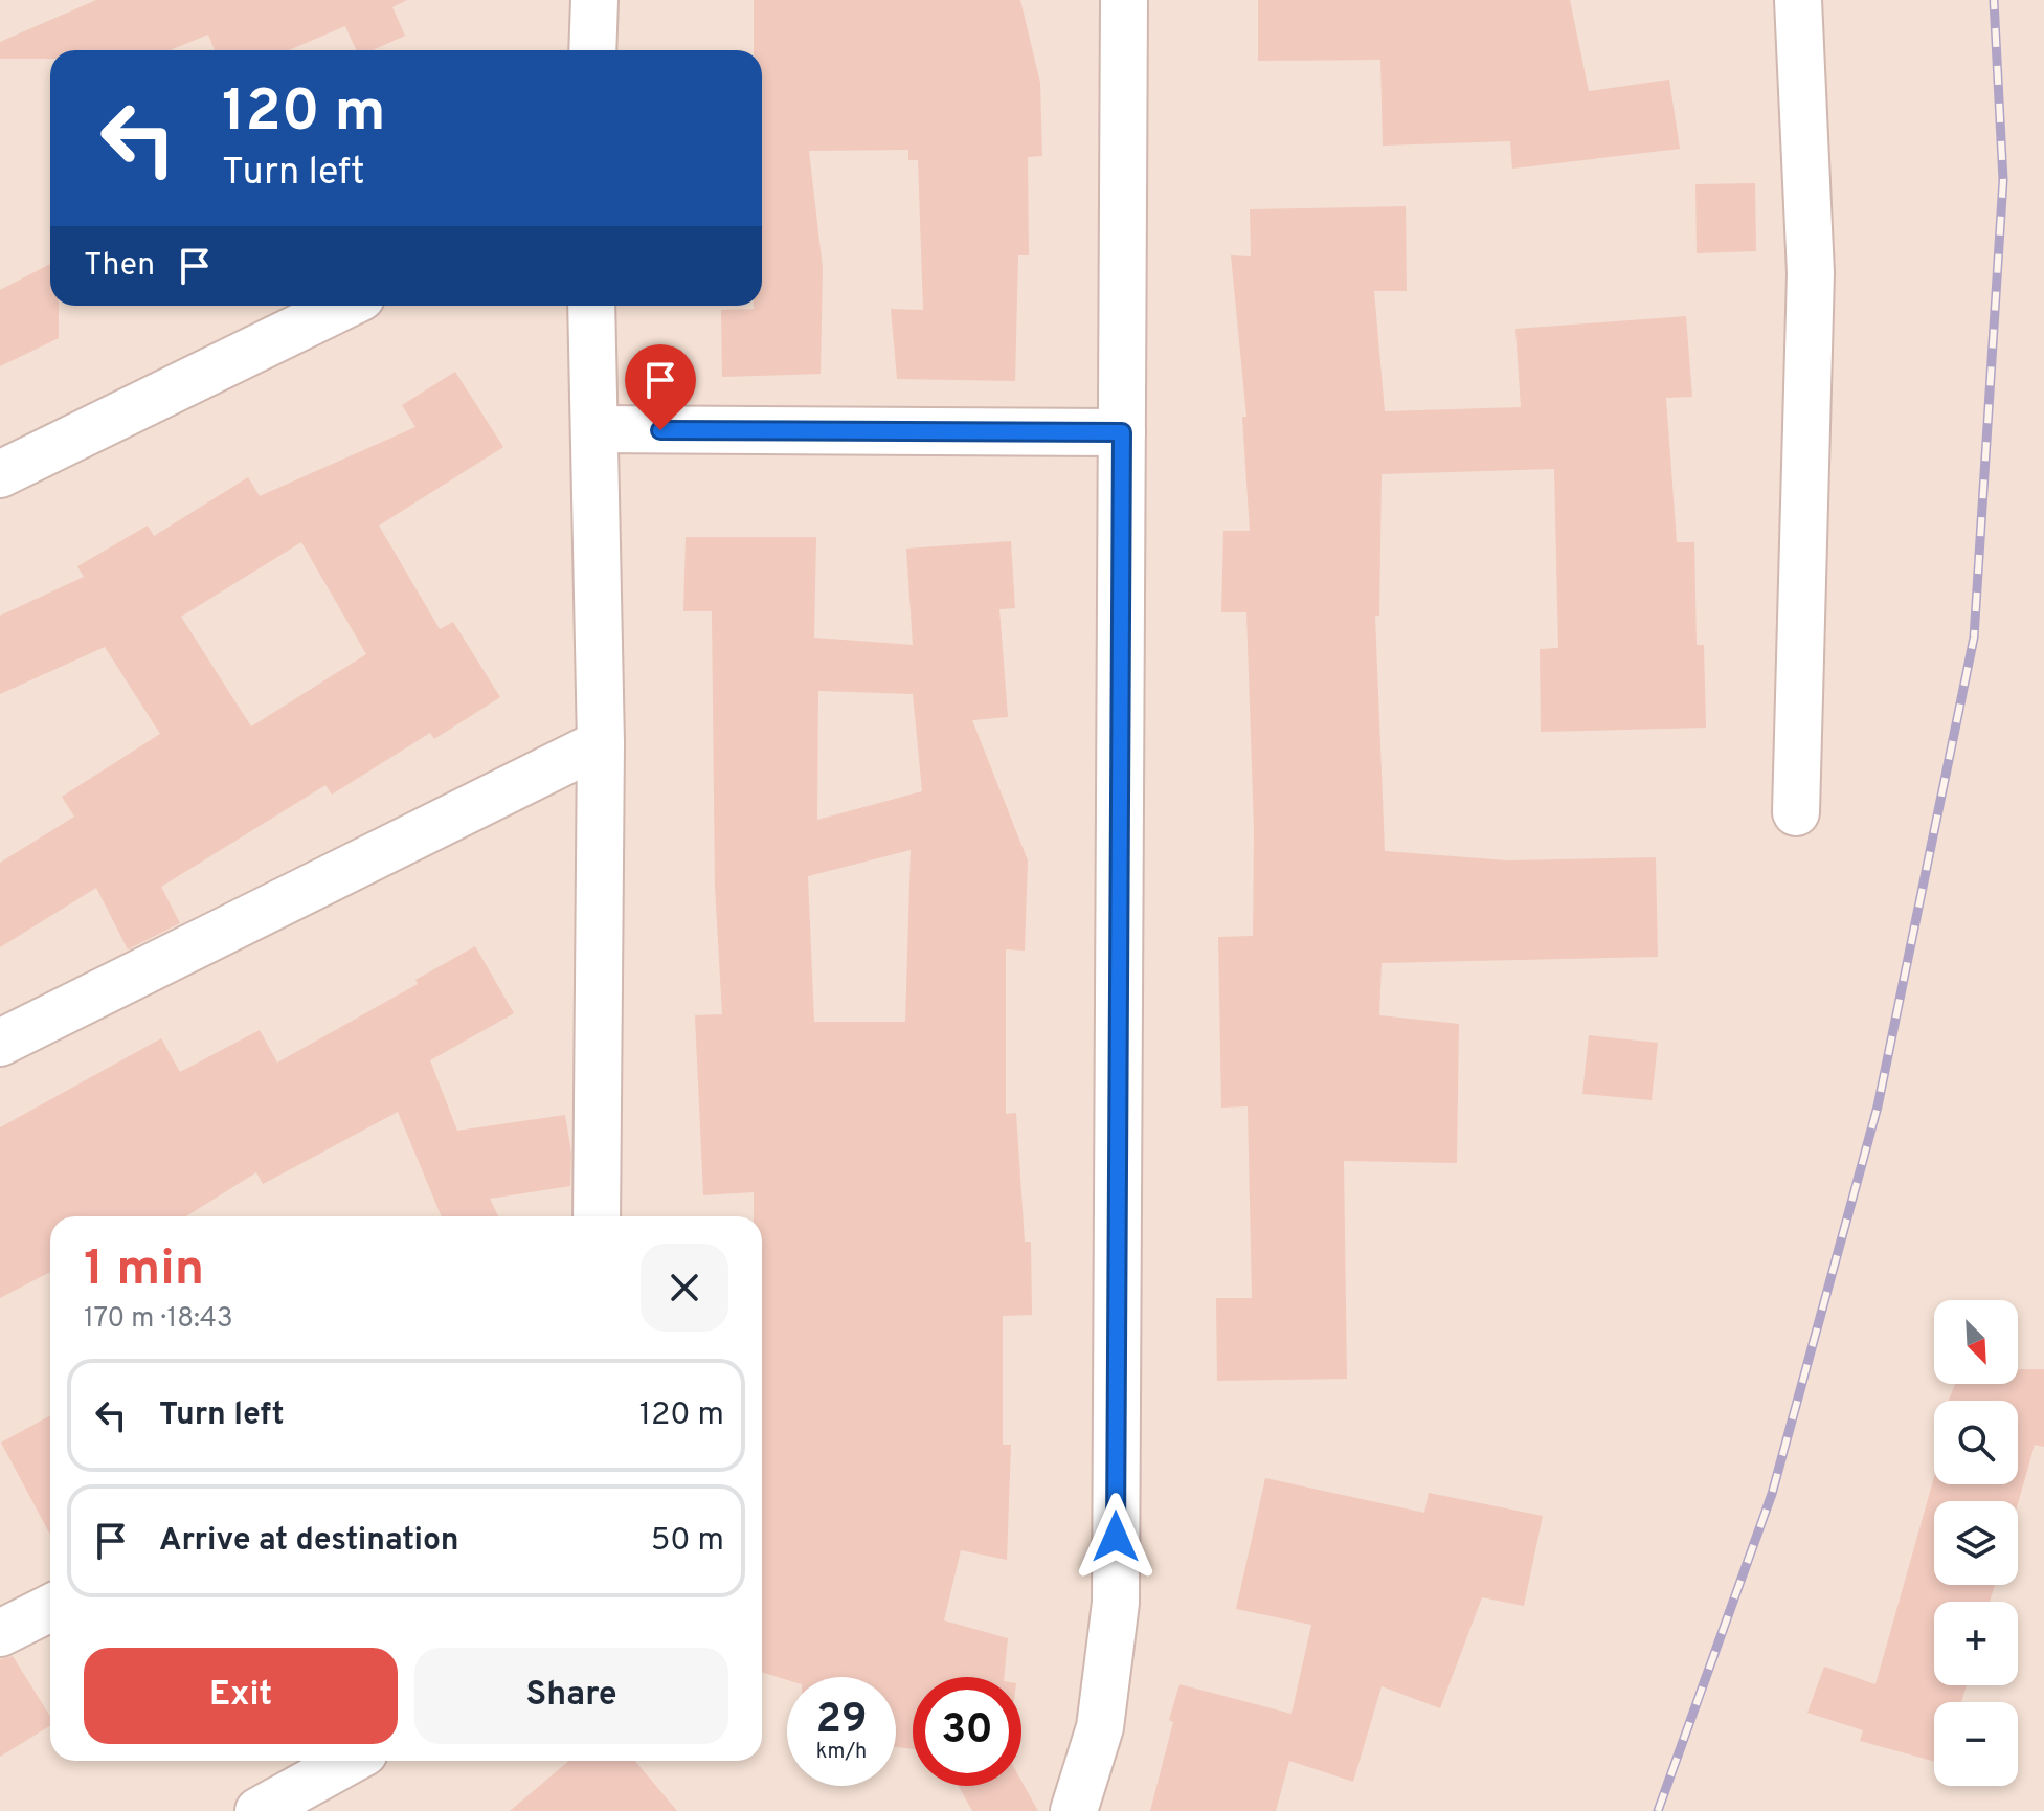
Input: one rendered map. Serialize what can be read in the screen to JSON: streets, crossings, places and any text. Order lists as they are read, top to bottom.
{
  "north": "bottom right",
  "page": {
    "turn": ["120 m", "Turn left"],
    "then": "Then",
    "heading": ["1 min", "170 m · 18:43"],
    "map_buttons": ["+", "−"],
    "list": [
      {
        "name": "Turn left",
        "value": "120 m"
      },
      {
        "name": "Arrive at destination",
        "value": "50 m"
      }
    ],
    "buttons": ["Exit", "Share"],
    "speed": "29 km/h",
    "limit": "30"
  }
}
